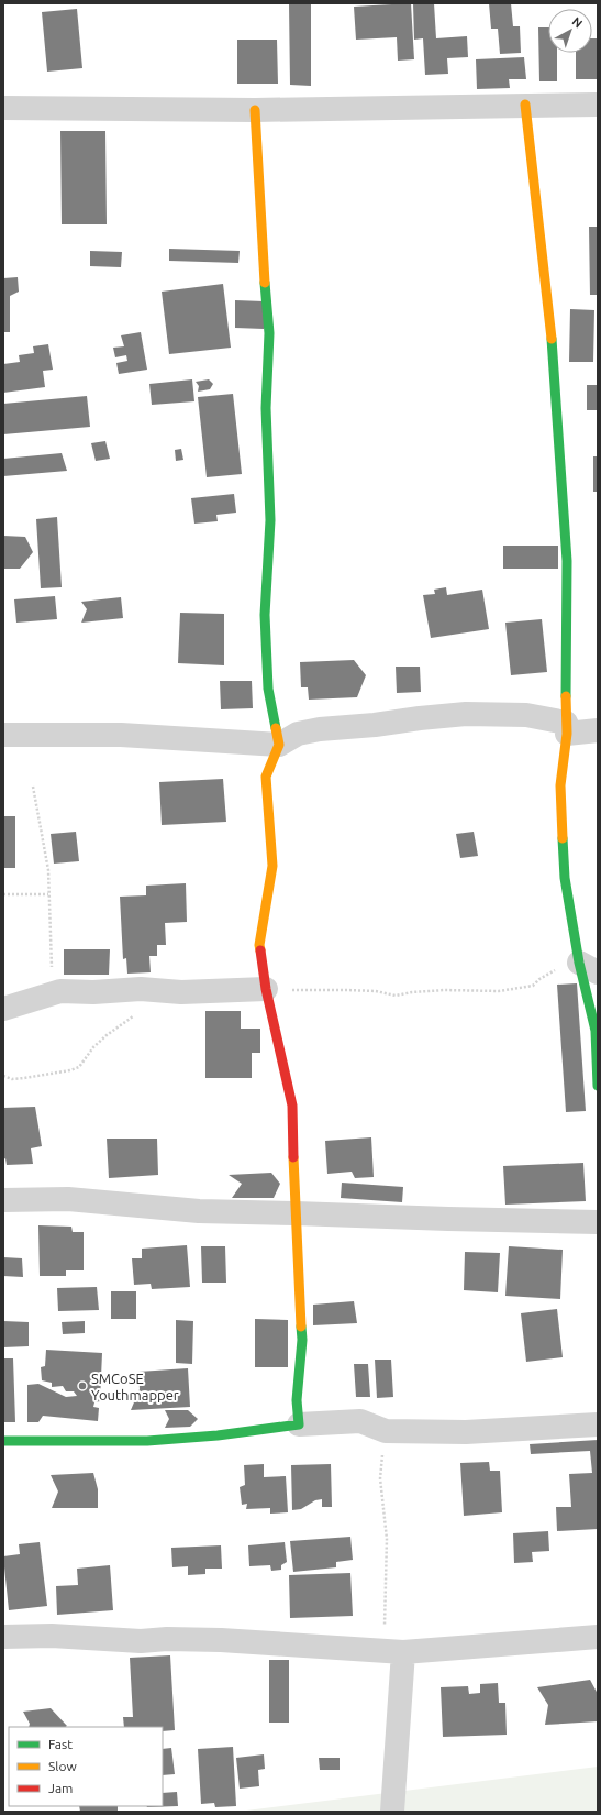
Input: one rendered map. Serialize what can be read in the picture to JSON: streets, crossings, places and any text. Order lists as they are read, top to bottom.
{
  "places": ["SMCoSE Youthmapper"],
  "legend": ["Fast", "Slow", "Jam"],
  "north": "top right"
}
